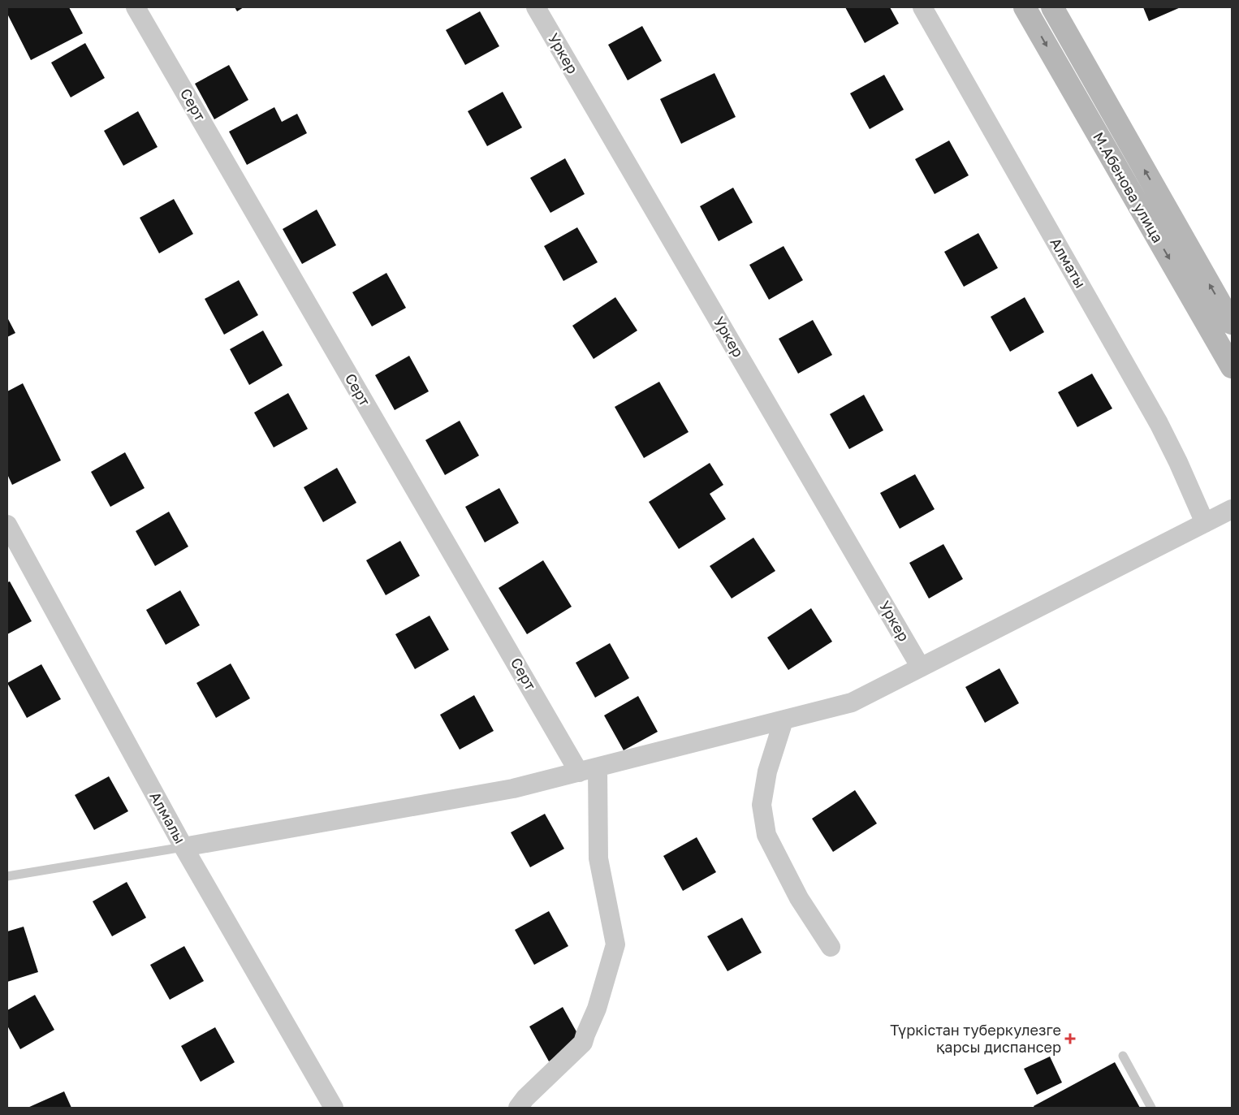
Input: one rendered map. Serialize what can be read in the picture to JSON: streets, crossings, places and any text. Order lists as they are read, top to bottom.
{
  "streets": {
    "main road": ["М.Абенова улица"],
    "street": [
      "Уркер",
      "Серт",
      "Алматы",
      "Алмалы"
    ]
  },
  "places": {
    "health": ["Түркістан туберкулезге қарсы диспансер"]
  }
}
